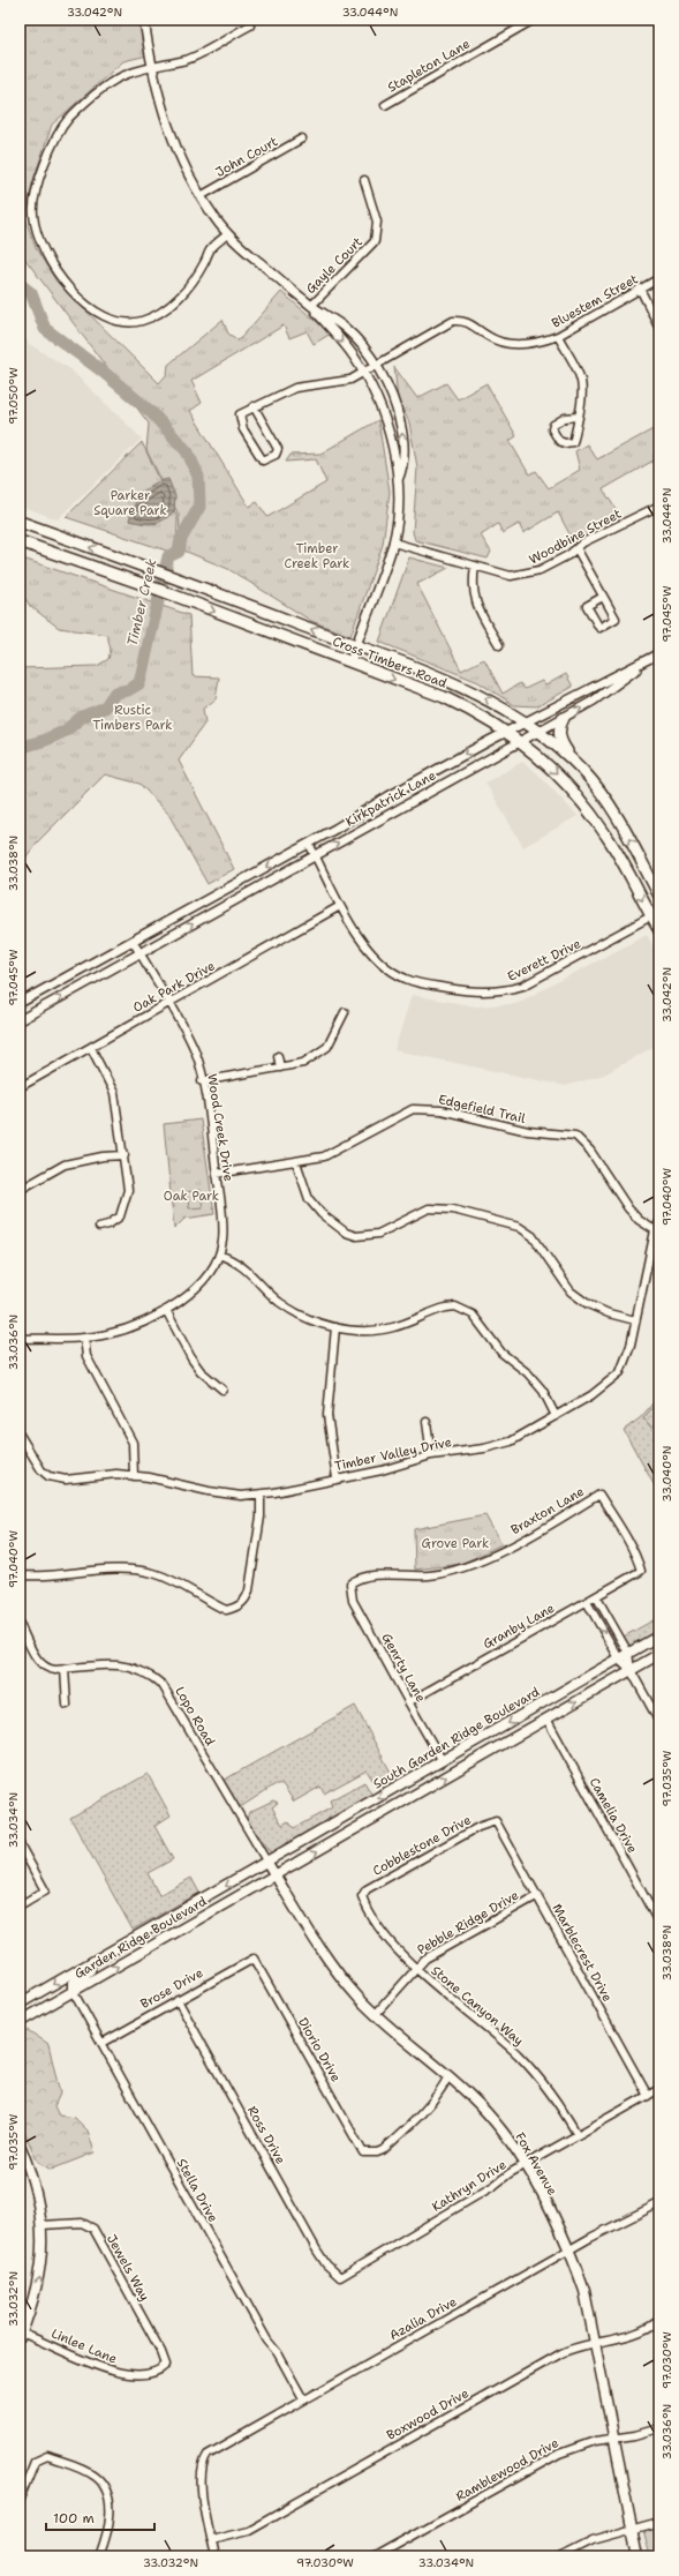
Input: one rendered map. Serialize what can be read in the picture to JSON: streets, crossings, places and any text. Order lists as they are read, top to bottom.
{
  "streets": {
    "main road": [
      "Cross Timbers Road",
      "South Garden Ridge Boulevard",
      "Garden Ridge Boulevard",
      "Fox Avenue"
    ],
    "street": [
      "Stapleton Lane",
      "John Court",
      "Gayle Court",
      "Bluestem Street",
      "Woodbine Street",
      "Kirkpatrick Lane",
      "Everett Drive",
      "Oak Park Drive",
      "Edgefield Trail",
      "Wood Creek Drive",
      "Timber Valley Drive",
      "Braxton Lane",
      "Granby Lane",
      "Genrty Lane",
      "Lopo Road",
      "Camelia Drive",
      "Cobblestone Drive",
      "Pebble Ridge Drive",
      "Marblecrest Drive",
      "Brose Drive",
      "Stone Canyon Way",
      "Diorio Drive",
      "Ross Drive",
      "Kathryn Drive",
      "Stella Drive",
      "Jewels Way",
      "Azalia Drive",
      "Linlee Lane",
      "Boxwood Drive",
      "Ramblewood Drive"
    ]
  },
  "crossings": [
    ["Cross Timbers Road", "Kirkpatrick Lane"],
    ["Cross Timbers Road", "Everett Drive"],
    ["Kirkpatrick Lane", "Everett Drive"],
    ["Kirkpatrick Lane", "Wood Creek Drive"],
    ["Everett Drive", "Oak Park Drive"],
    ["Oak Park Drive", "Wood Creek Drive"],
    ["Edgefield Trail", "Wood Creek Drive"],
    ["Edgefield Trail", "Timber Valley Drive"],
    ["Braxton Lane", "Granby Lane"],
    ["Braxton Lane", "Genrty Lane"],
    ["Granby Lane", "Genrty Lane"],
    ["Genrty Lane", "South Garden Ridge Boulevard"],
    ["Lopo Road", "South Garden Ridge Boulevard"],
    ["Lopo Road", "Garden Ridge Boulevard"],
    ["Lopo Road", "Fox Avenue"],
    ["South Garden Ridge Boulevard", "Garden Ridge Boulevard"],
    ["South Garden Ridge Boulevard", "Fox Avenue"],
    ["Cobblestone Drive", "Marblecrest Drive"],
    ["Cobblestone Drive", "Stone Canyon Way"],
    ["Pebble Ridge Drive", "Marblecrest Drive"],
    ["Pebble Ridge Drive", "Stone Canyon Way"],
    ["Pebble Ridge Drive", "Fox Avenue"],
    ["Garden Ridge Boulevard", "Fox Avenue"],
    ["Garden Ridge Boulevard", "Stella Drive"],
    ["Marblecrest Drive", "Kathryn Drive"],
    ["Brose Drive", "Diorio Drive"],
    ["Brose Drive", "Ross Drive"],
    ["Brose Drive", "Stella Drive"],
    ["Stone Canyon Way", "Kathryn Drive"],
    ["Diorio Drive", "Fox Avenue"],
    ["Ross Drive", "Kathryn Drive"],
    ["Fox Avenue", "Kathryn Drive"],
    ["Fox Avenue", "Azalia Drive"],
    ["Fox Avenue", "Boxwood Drive"],
    ["Fox Avenue", "Ramblewood Drive"],
    ["Stella Drive", "Azalia Drive"],
    ["Jewels Way", "Linlee Lane"],
    ["Azalia Drive", "Boxwood Drive"]
  ],
  "water": ["Timber Creek"],
  "parks": [
    "Parker Square Park",
    "Timber Creek Park",
    "Rustic Timbers Park",
    "Oak Park",
    "Grove Park"
  ],
  "scale_bar": "100 m",
  "coordinates": [
    "33.042°N",
    "33.044°N",
    "97.050°W",
    "97.045°W",
    "33.038°N",
    "97.040°W",
    "33.036°N",
    "33.040°N",
    "97.035°W",
    "33.034°N",
    "33.032°N",
    "97.030°W"
  ]
}
